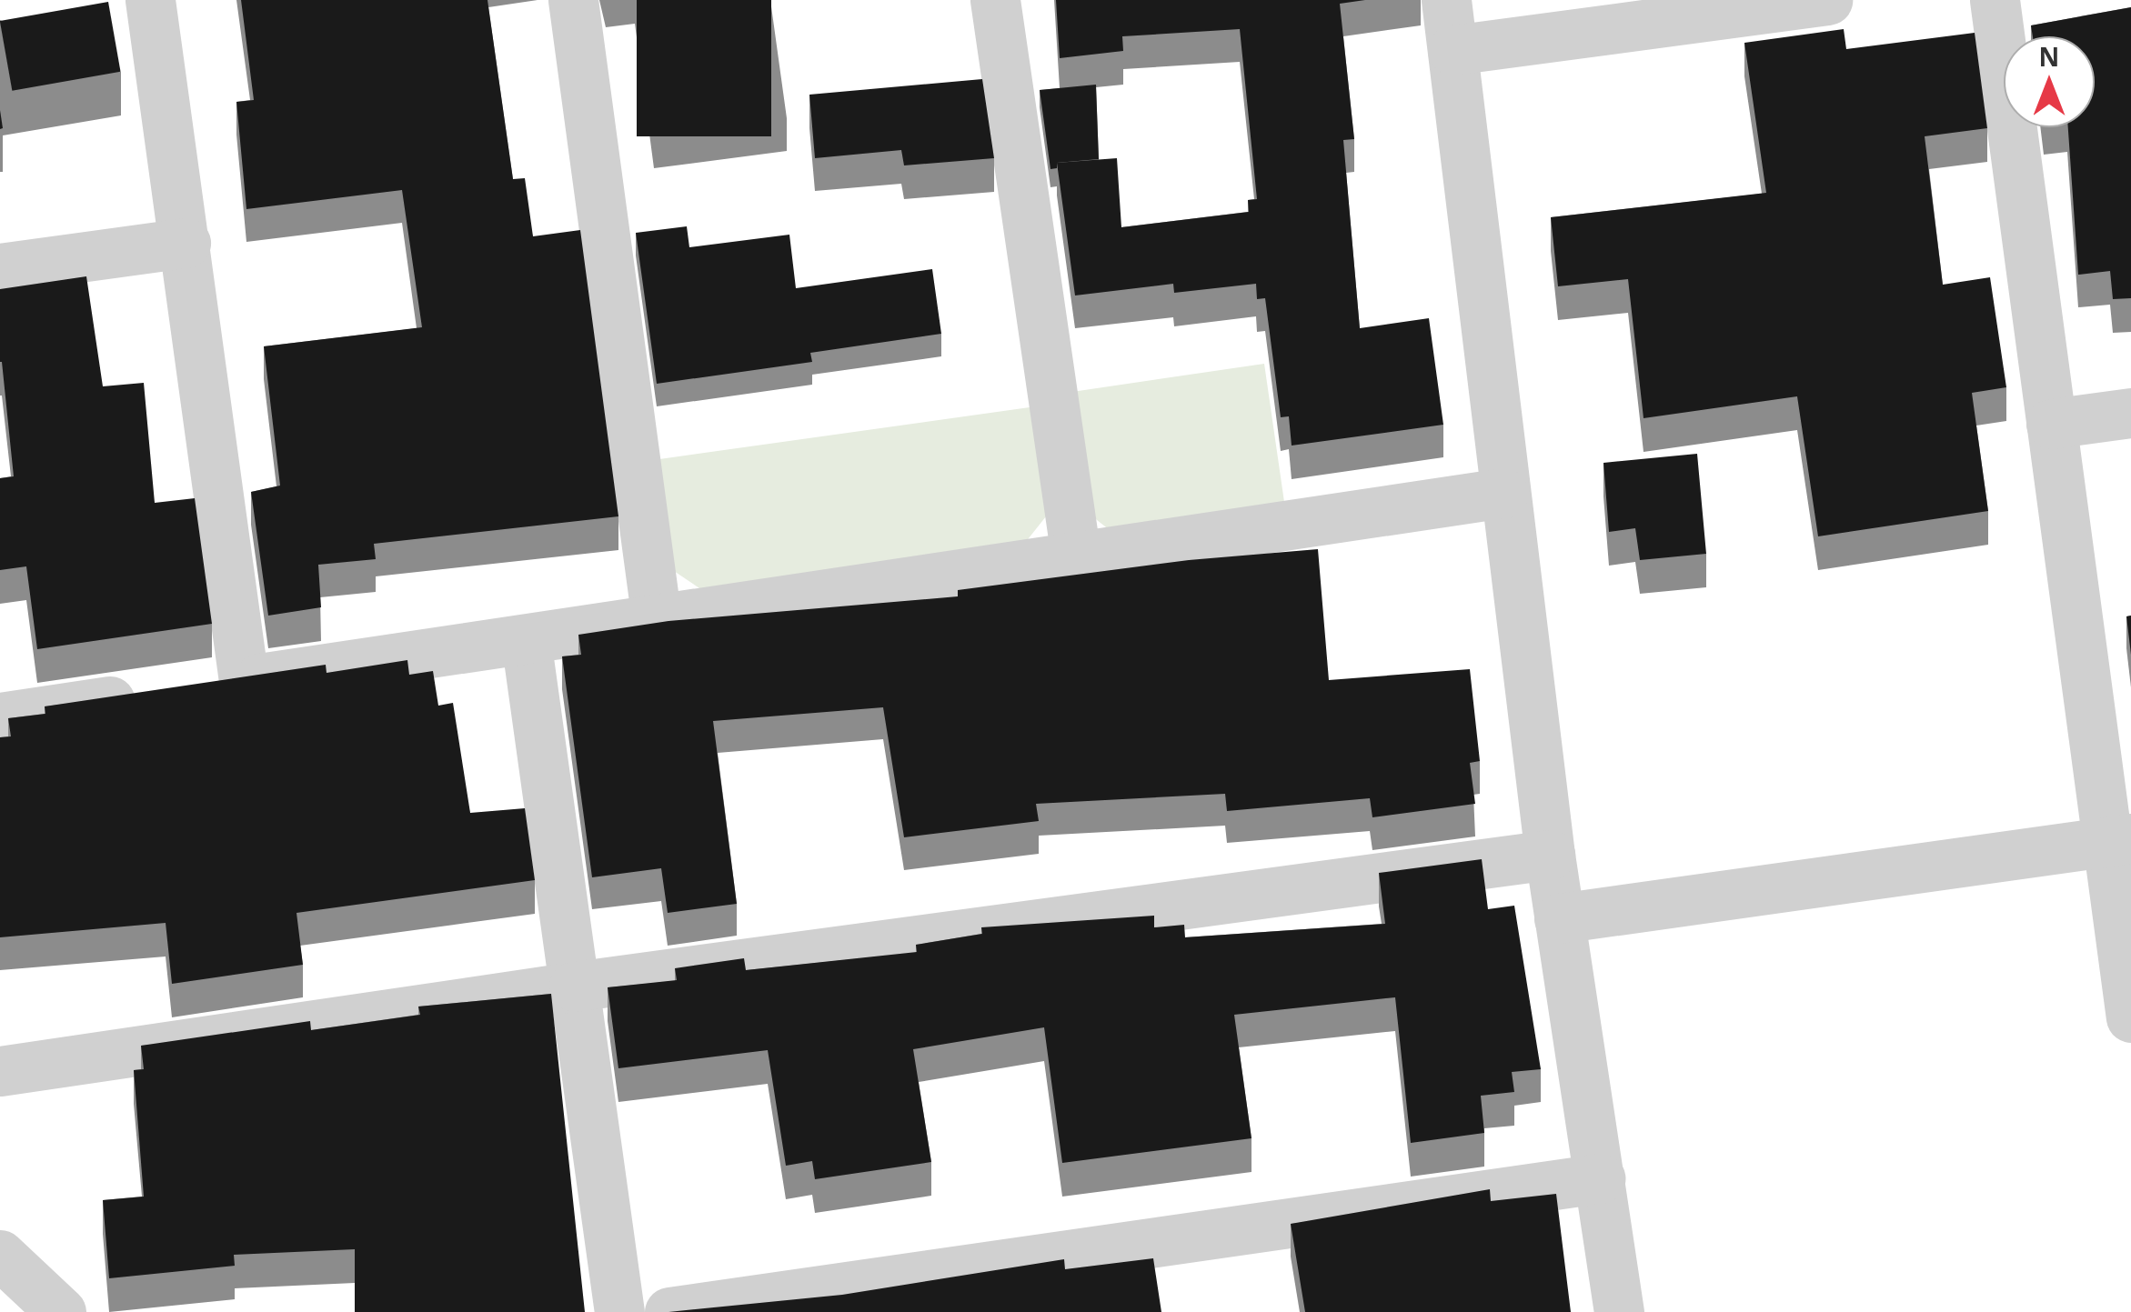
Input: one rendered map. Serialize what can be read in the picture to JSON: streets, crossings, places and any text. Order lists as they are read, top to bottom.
{
  "north": "top"
}
